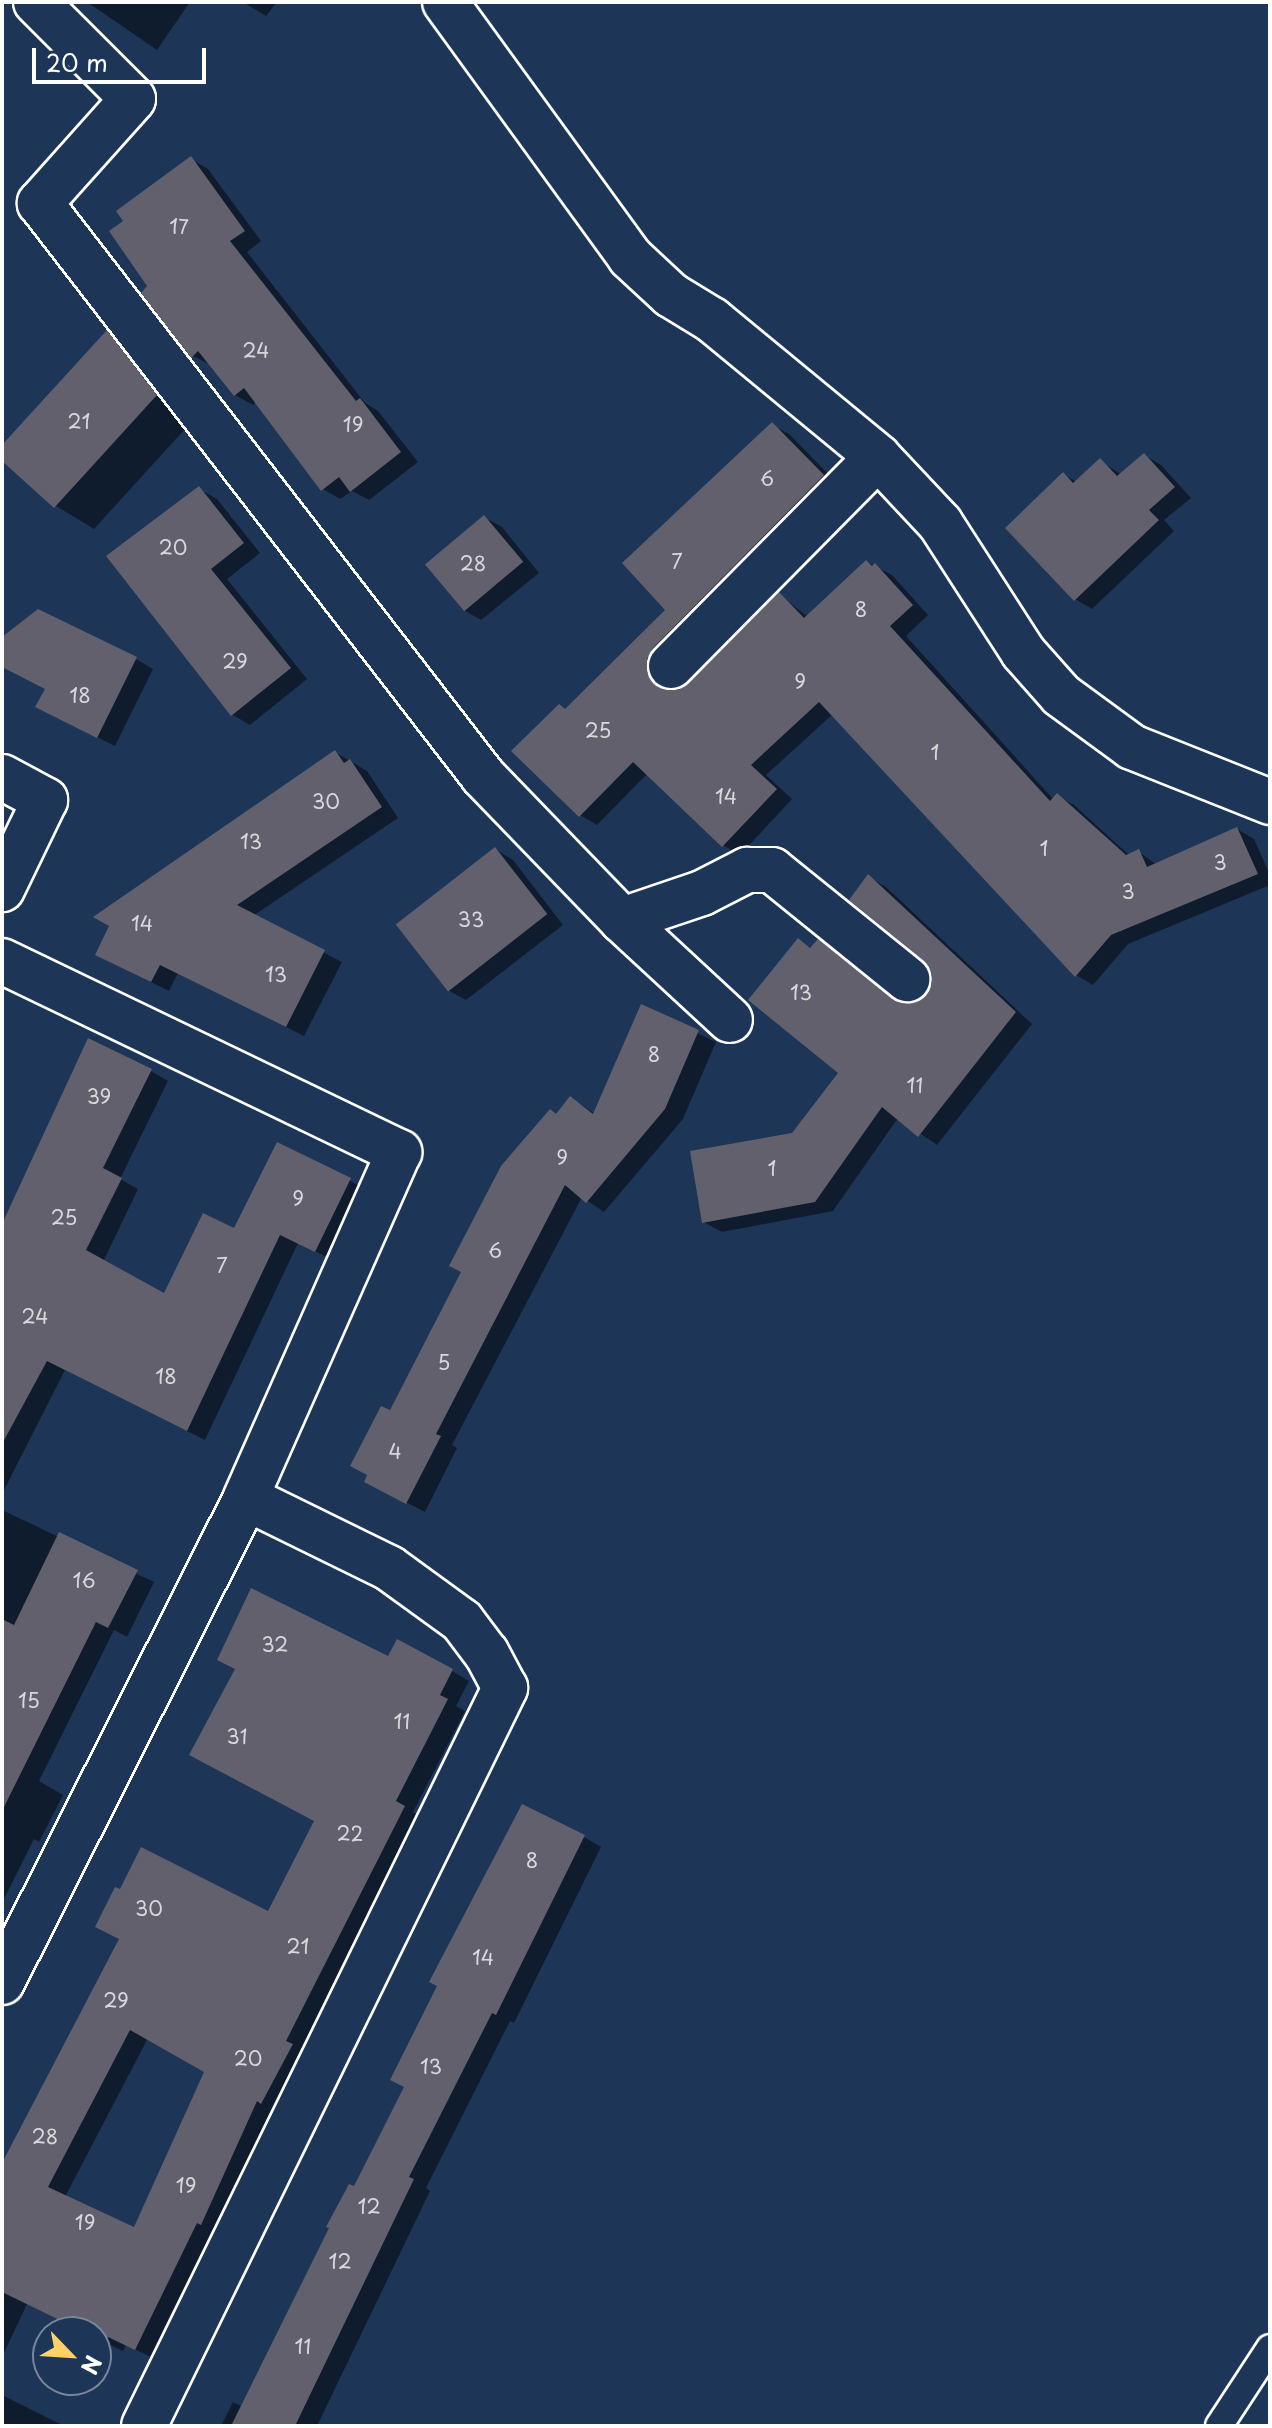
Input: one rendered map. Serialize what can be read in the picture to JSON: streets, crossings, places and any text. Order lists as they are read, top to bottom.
{
  "house_numbers": [
    "17",
    "24",
    "21",
    "19",
    "6",
    "20",
    "7",
    "28",
    "8",
    "29",
    "9",
    "18",
    "25",
    "1",
    "14",
    "30",
    "13",
    "1",
    "3",
    "3",
    "33",
    "14",
    "13",
    "13",
    "8",
    "11",
    "39",
    "9",
    "1",
    "9",
    "25",
    "6",
    "7",
    "24",
    "5",
    "18",
    "4",
    "16",
    "32",
    "15",
    "11",
    "31",
    "22",
    "8",
    "30",
    "21",
    "14",
    "29",
    "20",
    "13",
    "28",
    "19",
    "12",
    "19",
    "12",
    "11"
  ],
  "scale_bar": "20 m",
  "north": "bottom right"
}
